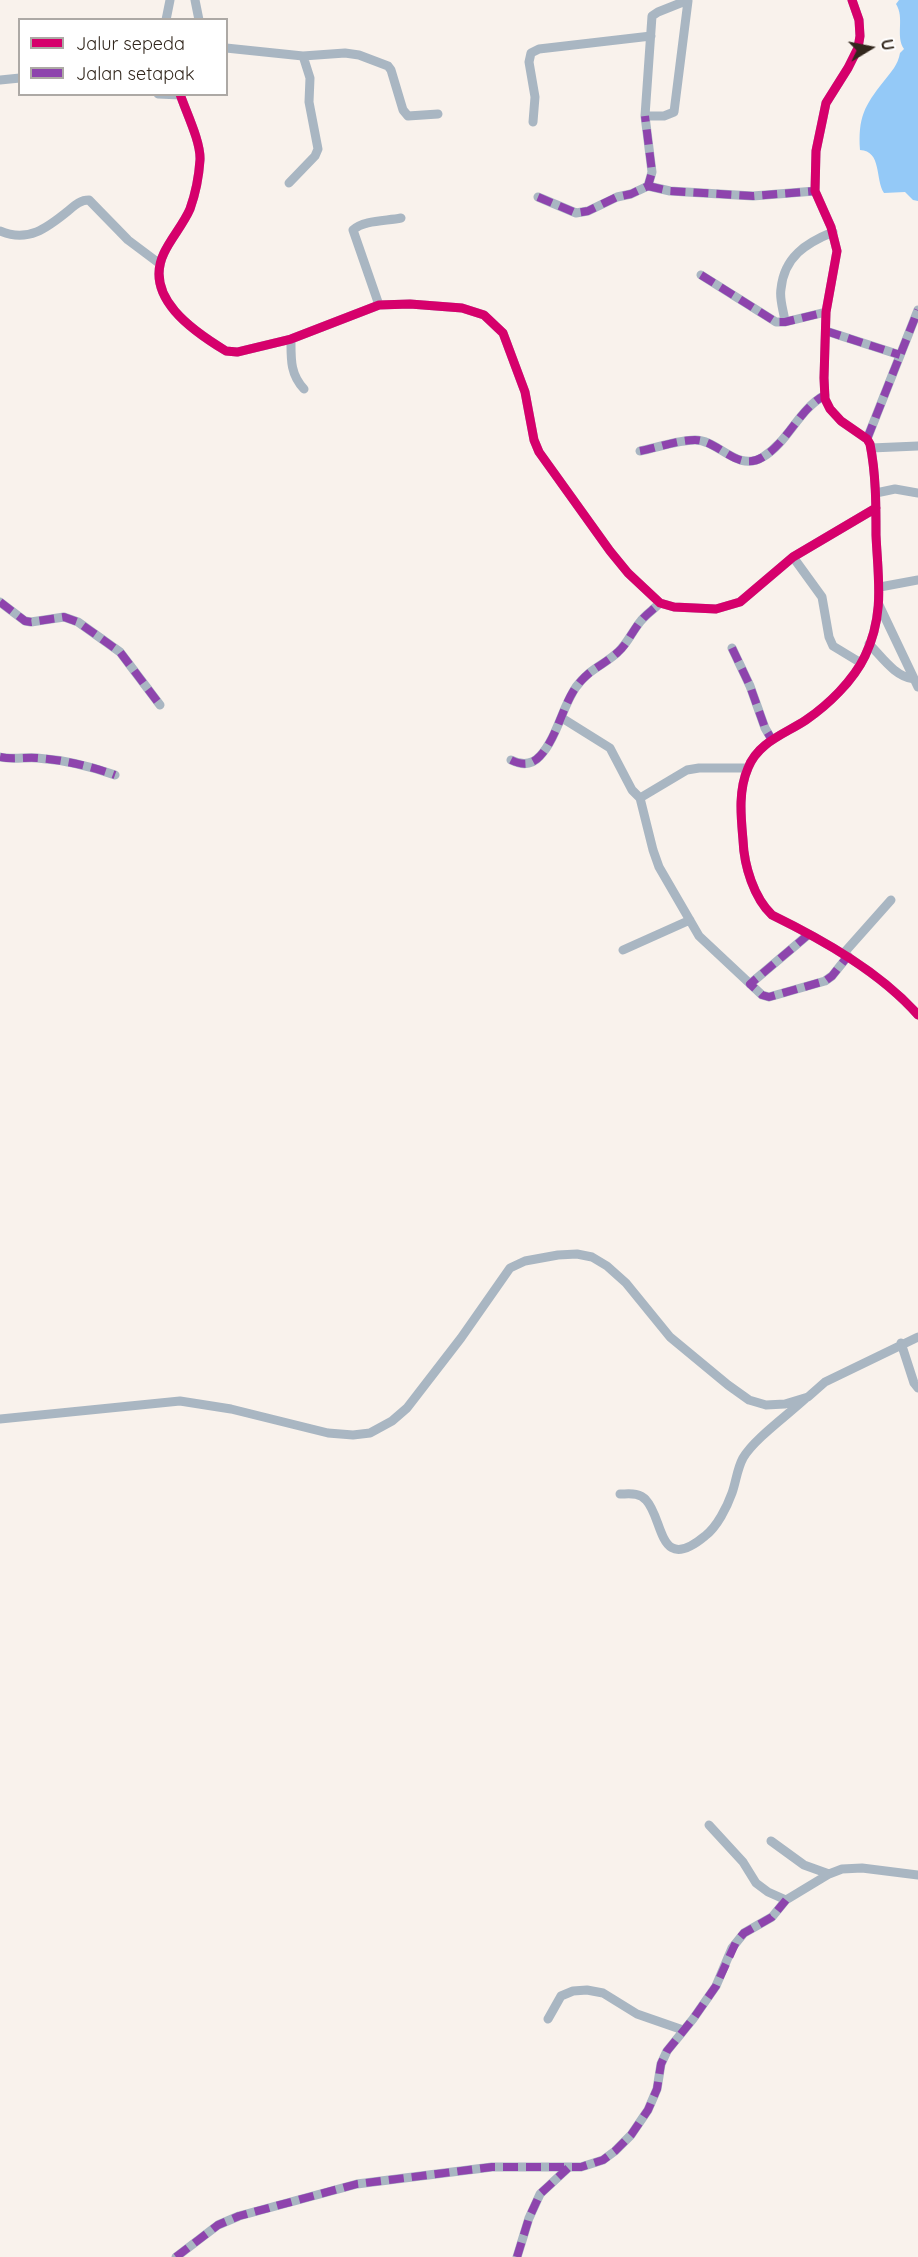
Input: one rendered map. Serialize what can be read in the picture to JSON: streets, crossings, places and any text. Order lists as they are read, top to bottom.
{
  "legend": ["Jalur sepeda", "Jalan setapak"],
  "north": "right"
}
